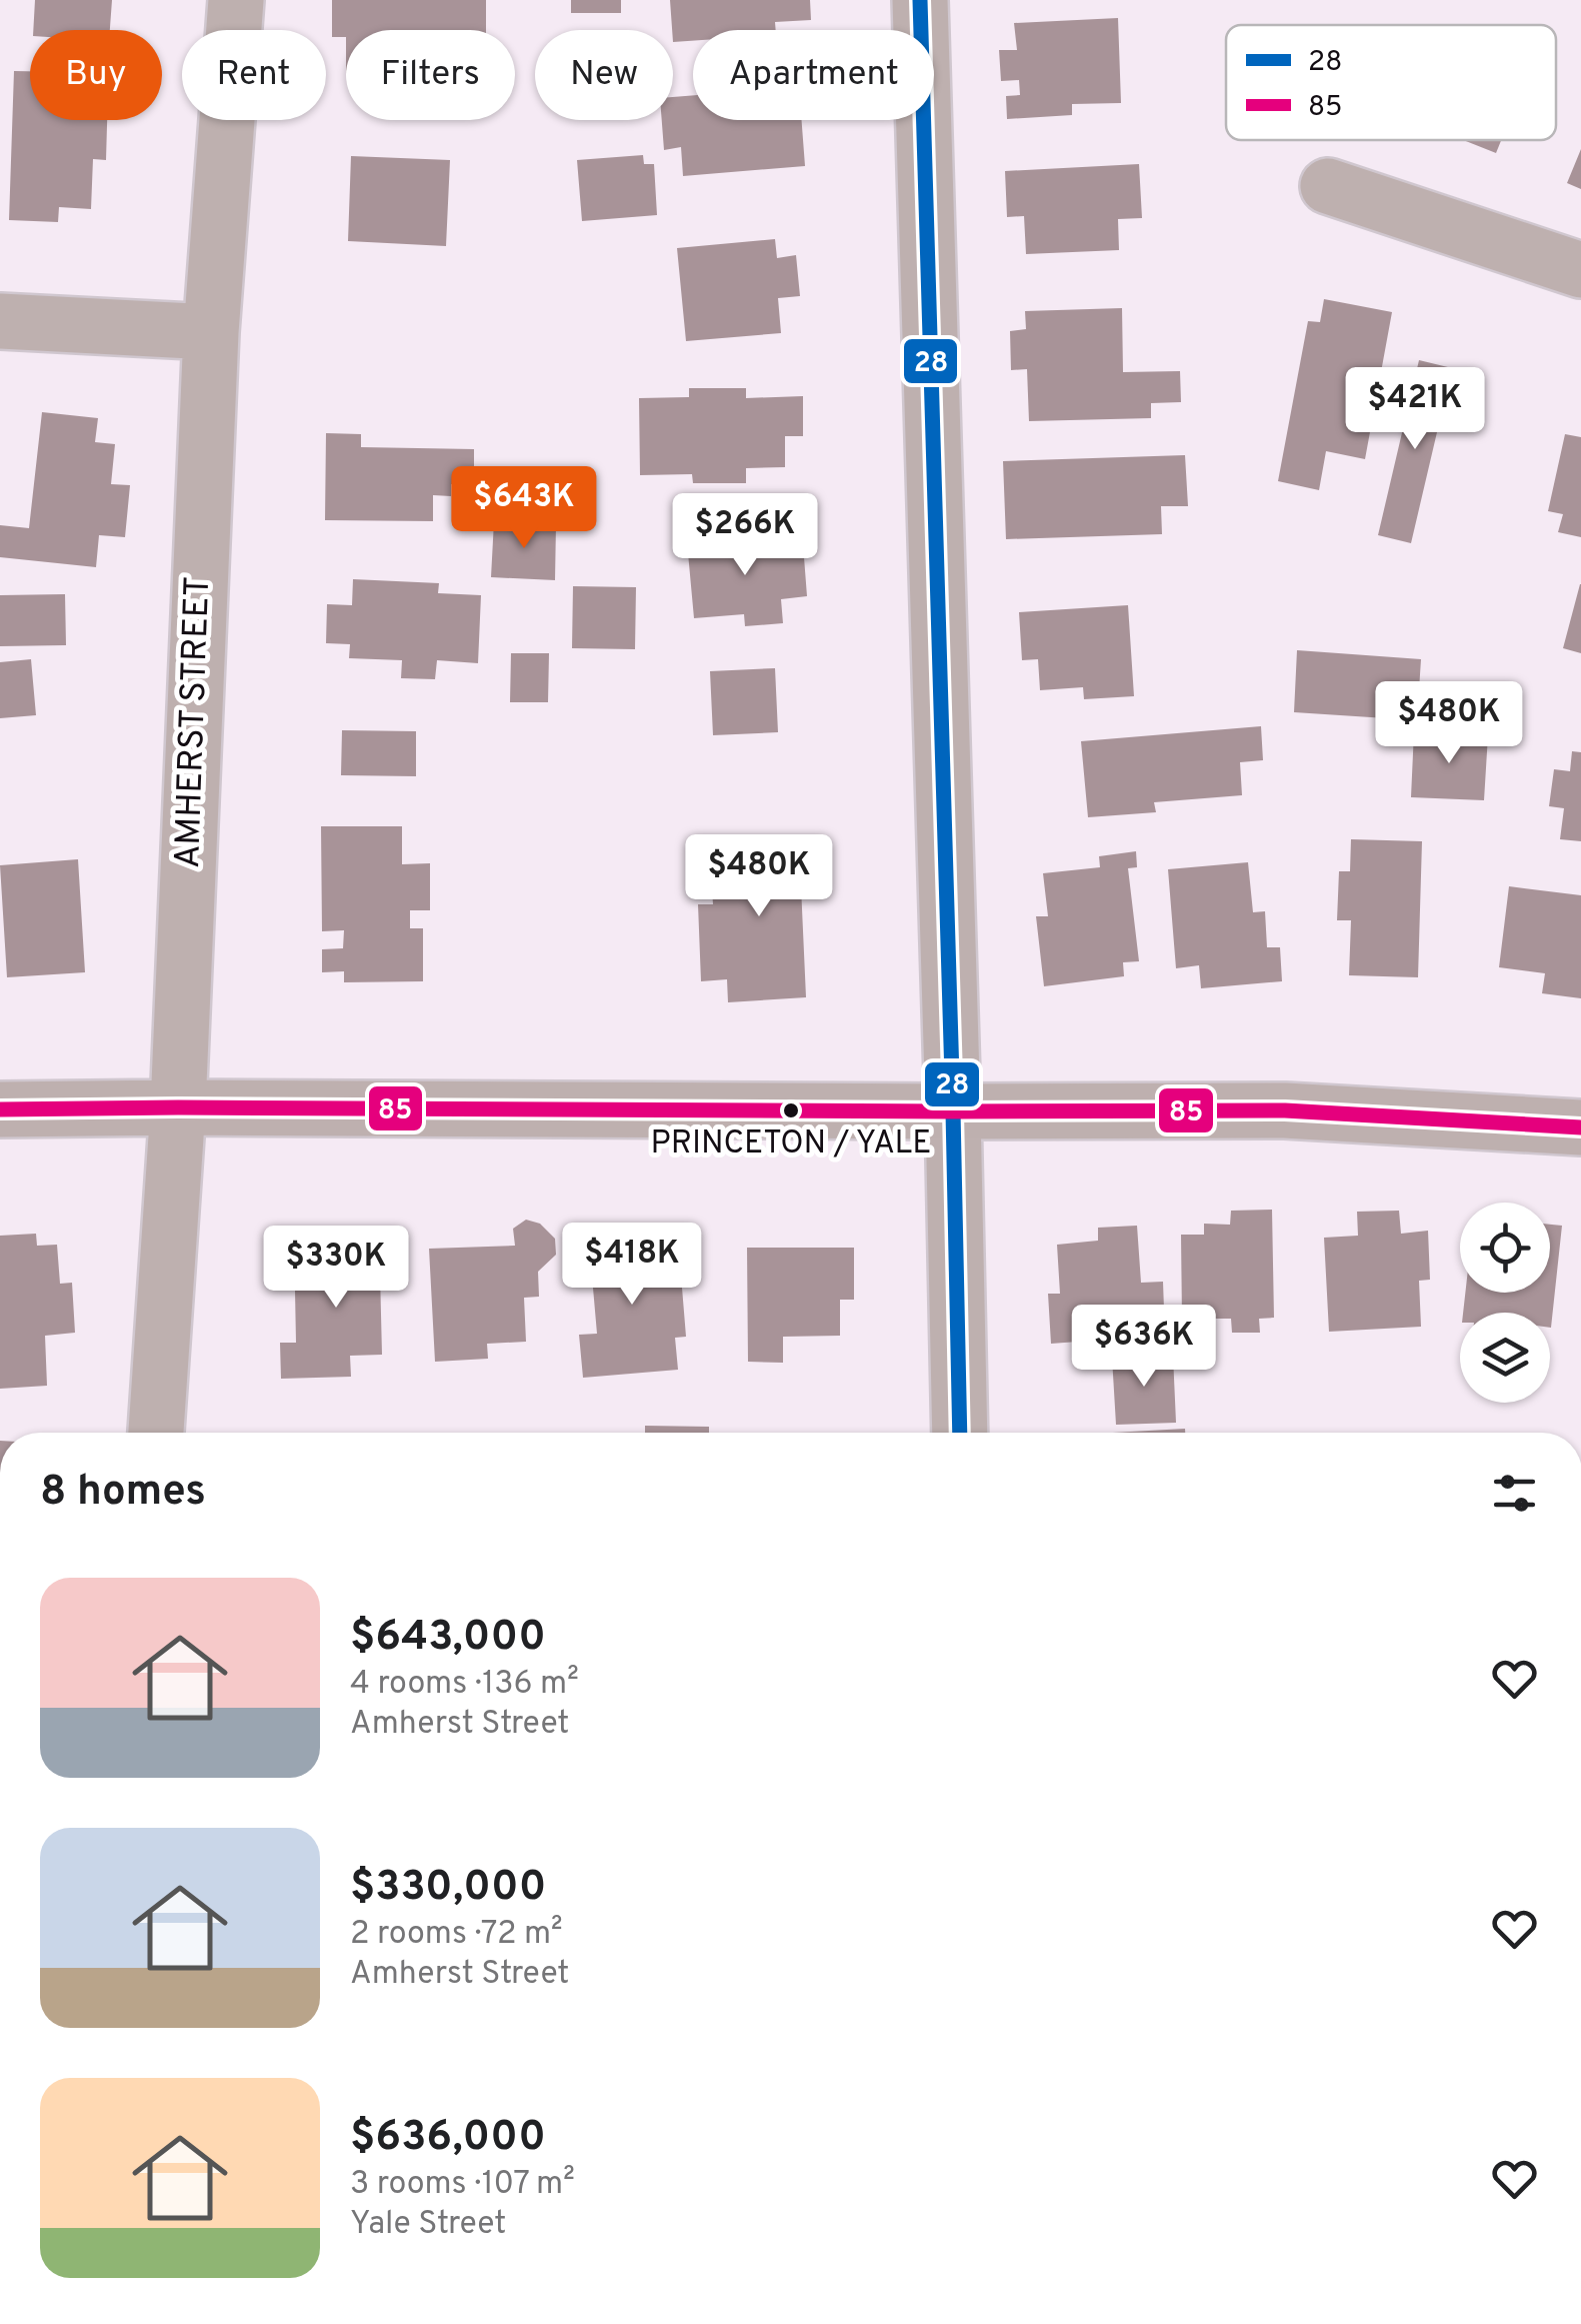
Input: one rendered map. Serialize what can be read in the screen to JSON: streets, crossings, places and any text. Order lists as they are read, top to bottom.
{
  "streets": {
    "street": ["AMHERST STREET"]
  },
  "places": ["PRINCETON / YALE"],
  "lines": ["transit line 28", "transit line 85"],
  "legend": ["28", "85"],
  "page": {
    "chip": [
      "Buy",
      "Rent",
      "Filters",
      "New",
      "Apartment"
    ],
    "price": [
      "$421K",
      "$643K",
      "$266K",
      "$480K",
      "$480K",
      "$418K",
      "$330K",
      "$636K"
    ],
    "heading": "8 homes",
    "list": [
      {
        "name": "$643,000",
        "note": "4 rooms · 136 m² · Amherst Street"
      },
      {
        "name": "$330,000",
        "note": "2 rooms · 72 m² · Amherst Street"
      },
      {
        "name": "$636,000",
        "note": "3 rooms · 107 m² · Yale Street"
      }
    ]
  }
}
